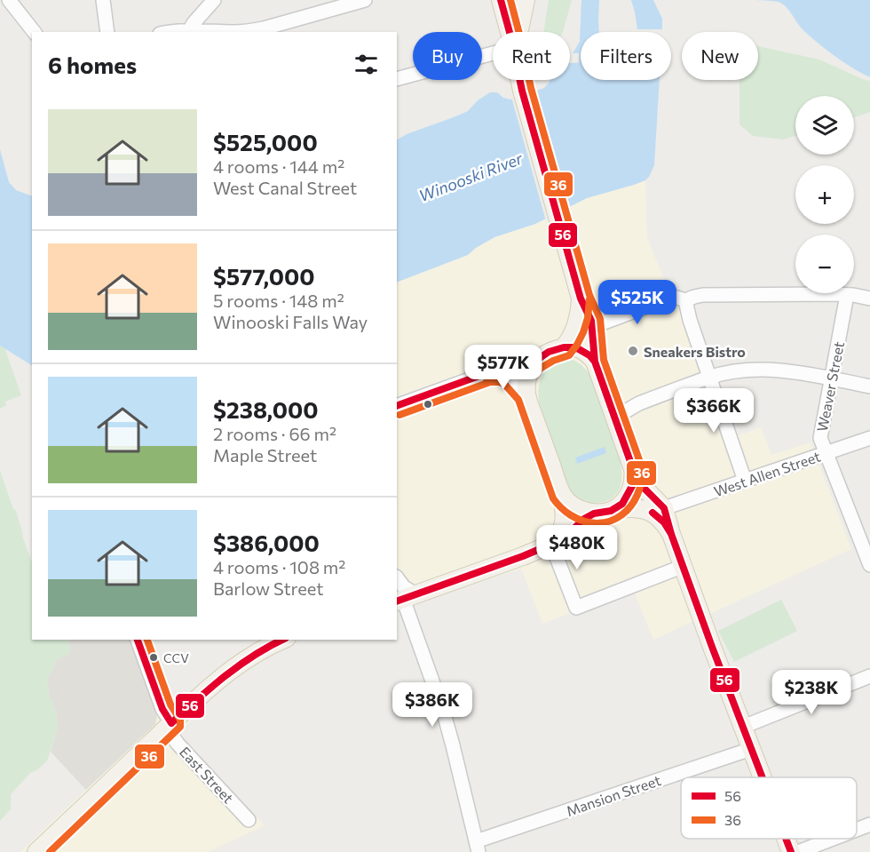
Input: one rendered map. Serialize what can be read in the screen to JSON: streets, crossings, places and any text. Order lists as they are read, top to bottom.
{
  "streets": {
    "street": [
      "Weaver Street",
      "West Allen Street",
      "East Street",
      "Mansion Street"
    ]
  },
  "crossings": [
    ["Weaver Street", "West Allen Street"]
  ],
  "water": ["Winooski River"],
  "places": ["Sneakers Bistro", "CCV"],
  "lines": ["transit line 56", "transit line 36"],
  "legend": ["56", "36"],
  "page": {
    "chip": [
      "Buy",
      "Rent",
      "Filters",
      "New"
    ],
    "heading": "6 homes",
    "map_buttons": ["+", "−"],
    "list": [
      {
        "name": "$525,000",
        "note": "4 rooms · 144 m² · West Canal Street"
      },
      {
        "name": "$577,000",
        "note": "5 rooms · 148 m² · Winooski Falls Way"
      },
      {
        "name": "$238,000",
        "note": "2 rooms · 66 m² · Maple Street"
      },
      {
        "name": "$386,000",
        "note": "4 rooms · 108 m² · Barlow Street"
      }
    ],
    "price": [
      "$525K",
      "$577K",
      "$366K",
      "$480K",
      "$238K",
      "$386K"
    ]
  }
}
